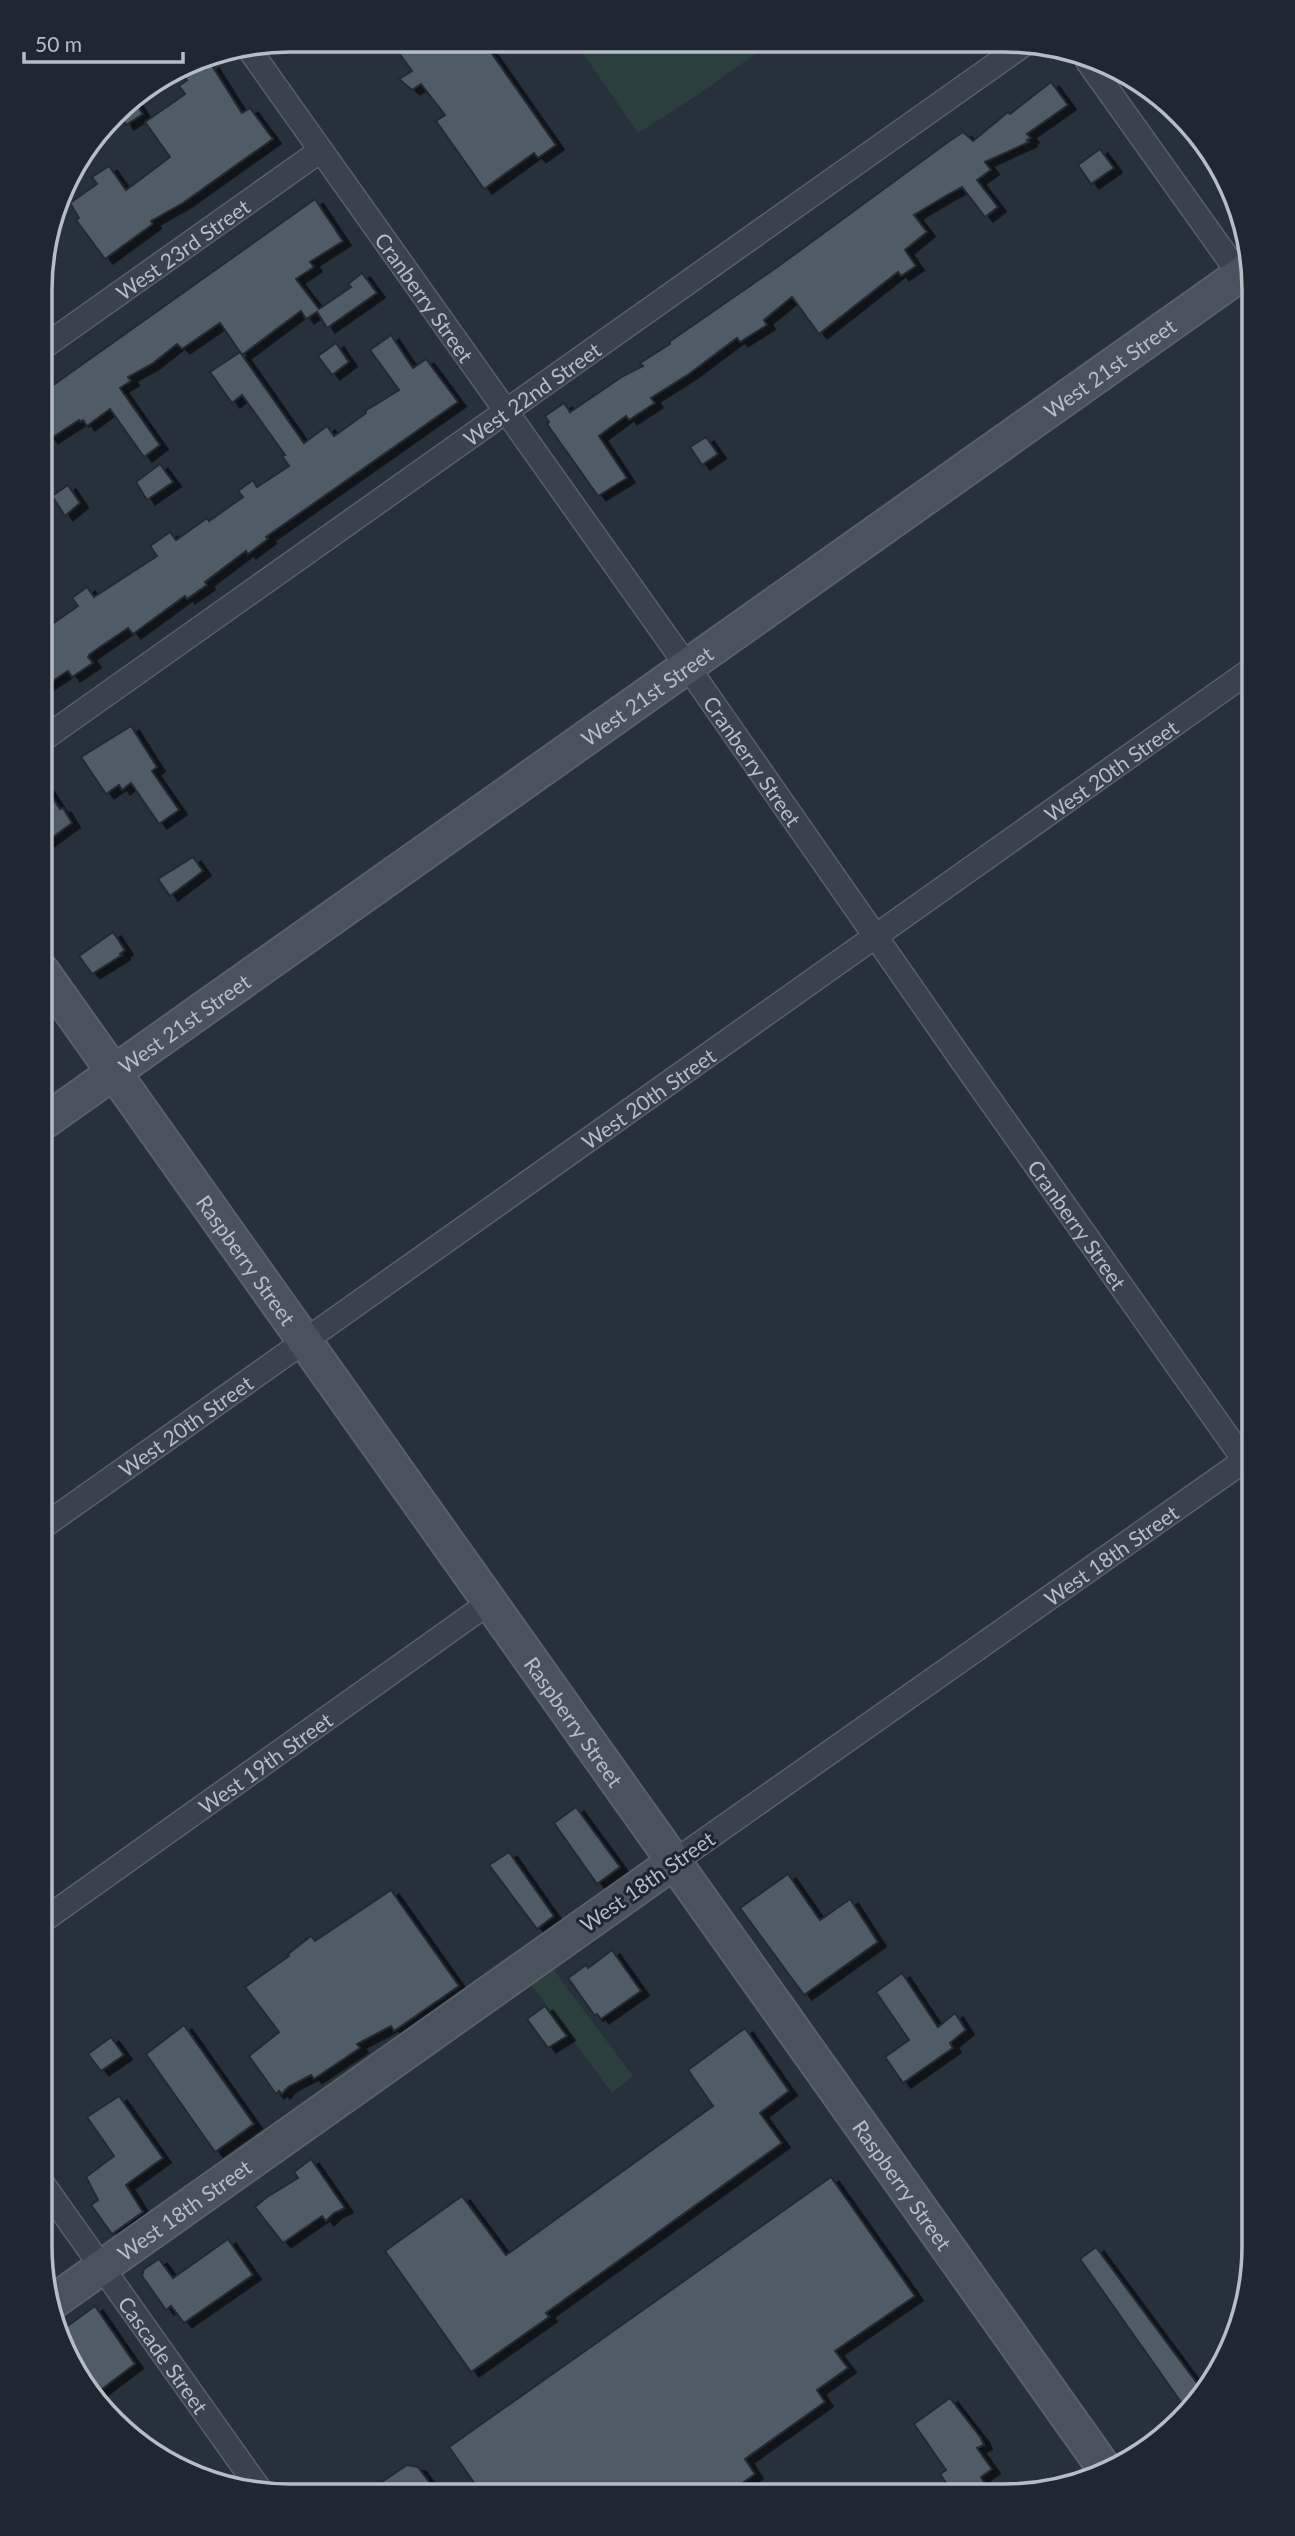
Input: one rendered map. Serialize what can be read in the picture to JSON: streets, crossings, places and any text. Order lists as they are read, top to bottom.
{
  "streets": {
    "street": [
      "West 23rd Street",
      "Cranberry Street",
      "West 21st Street",
      "West 22nd Street",
      "West 20th Street",
      "Raspberry Street",
      "West 18th Street",
      "West 19th Street",
      "Cascade Street"
    ]
  },
  "crossings": [
    ["West 23rd Street", "Cranberry Street"],
    ["Cranberry Street", "West 21st Street"],
    ["Cranberry Street", "West 22nd Street"],
    ["Cranberry Street", "West 20th Street"],
    ["West 21st Street", "Raspberry Street"],
    ["West 20th Street", "Raspberry Street"],
    ["Raspberry Street", "West 18th Street"],
    ["Raspberry Street", "West 19th Street"],
    ["West 18th Street", "Cascade Street"]
  ],
  "scale_bar": "50 m"
}
